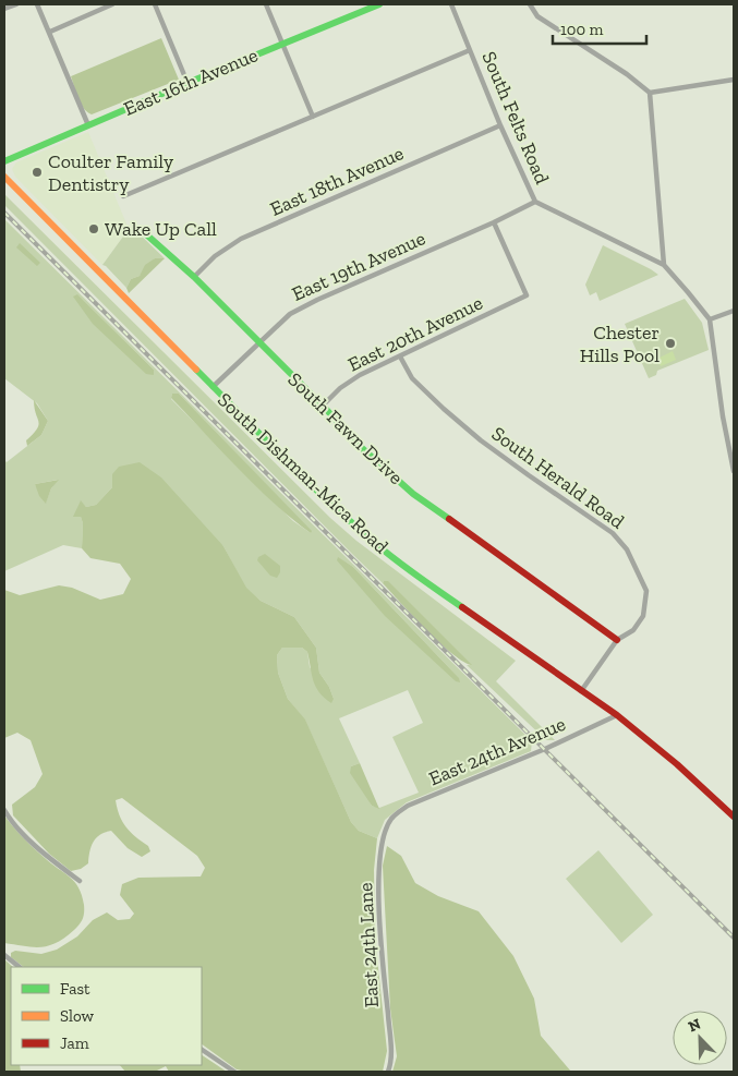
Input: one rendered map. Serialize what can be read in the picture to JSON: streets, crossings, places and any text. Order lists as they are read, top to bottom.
{
  "streets": {
    "main road": ["East 16th Avenue", "South Fawn Drive", "South Dishman-Mica Road"],
    "street": [
      "South Felts Road",
      "East 18th Avenue",
      "East 19th Avenue",
      "East 20th Avenue",
      "South Herald Road",
      "East 24th Avenue",
      "East 24th Lane"
    ]
  },
  "crossings": [
    ["South Felts Road", "East 18th Avenue"],
    ["South Felts Road", "East 19th Avenue"],
    ["East 18th Avenue", "South Fawn Drive"],
    ["East 19th Avenue", "East 20th Avenue"],
    ["East 19th Avenue", "South Fawn Drive"],
    ["East 19th Avenue", "South Dishman-Mica Road"],
    ["East 20th Avenue", "South Fawn Drive"],
    ["East 20th Avenue", "South Herald Road"],
    ["South Fawn Drive", "South Herald Road"],
    ["South Dishman-Mica Road", "South Herald Road"],
    ["South Dishman-Mica Road", "East 24th Avenue"],
    ["East 24th Avenue", "East 24th Lane"]
  ],
  "places": ["Coulter Family Dentistry", "Wake Up Call", "Chester Hills Pool"],
  "legend": ["Fast", "Slow", "Jam"],
  "scale_bar": "100 m",
  "north": "top left"
}
